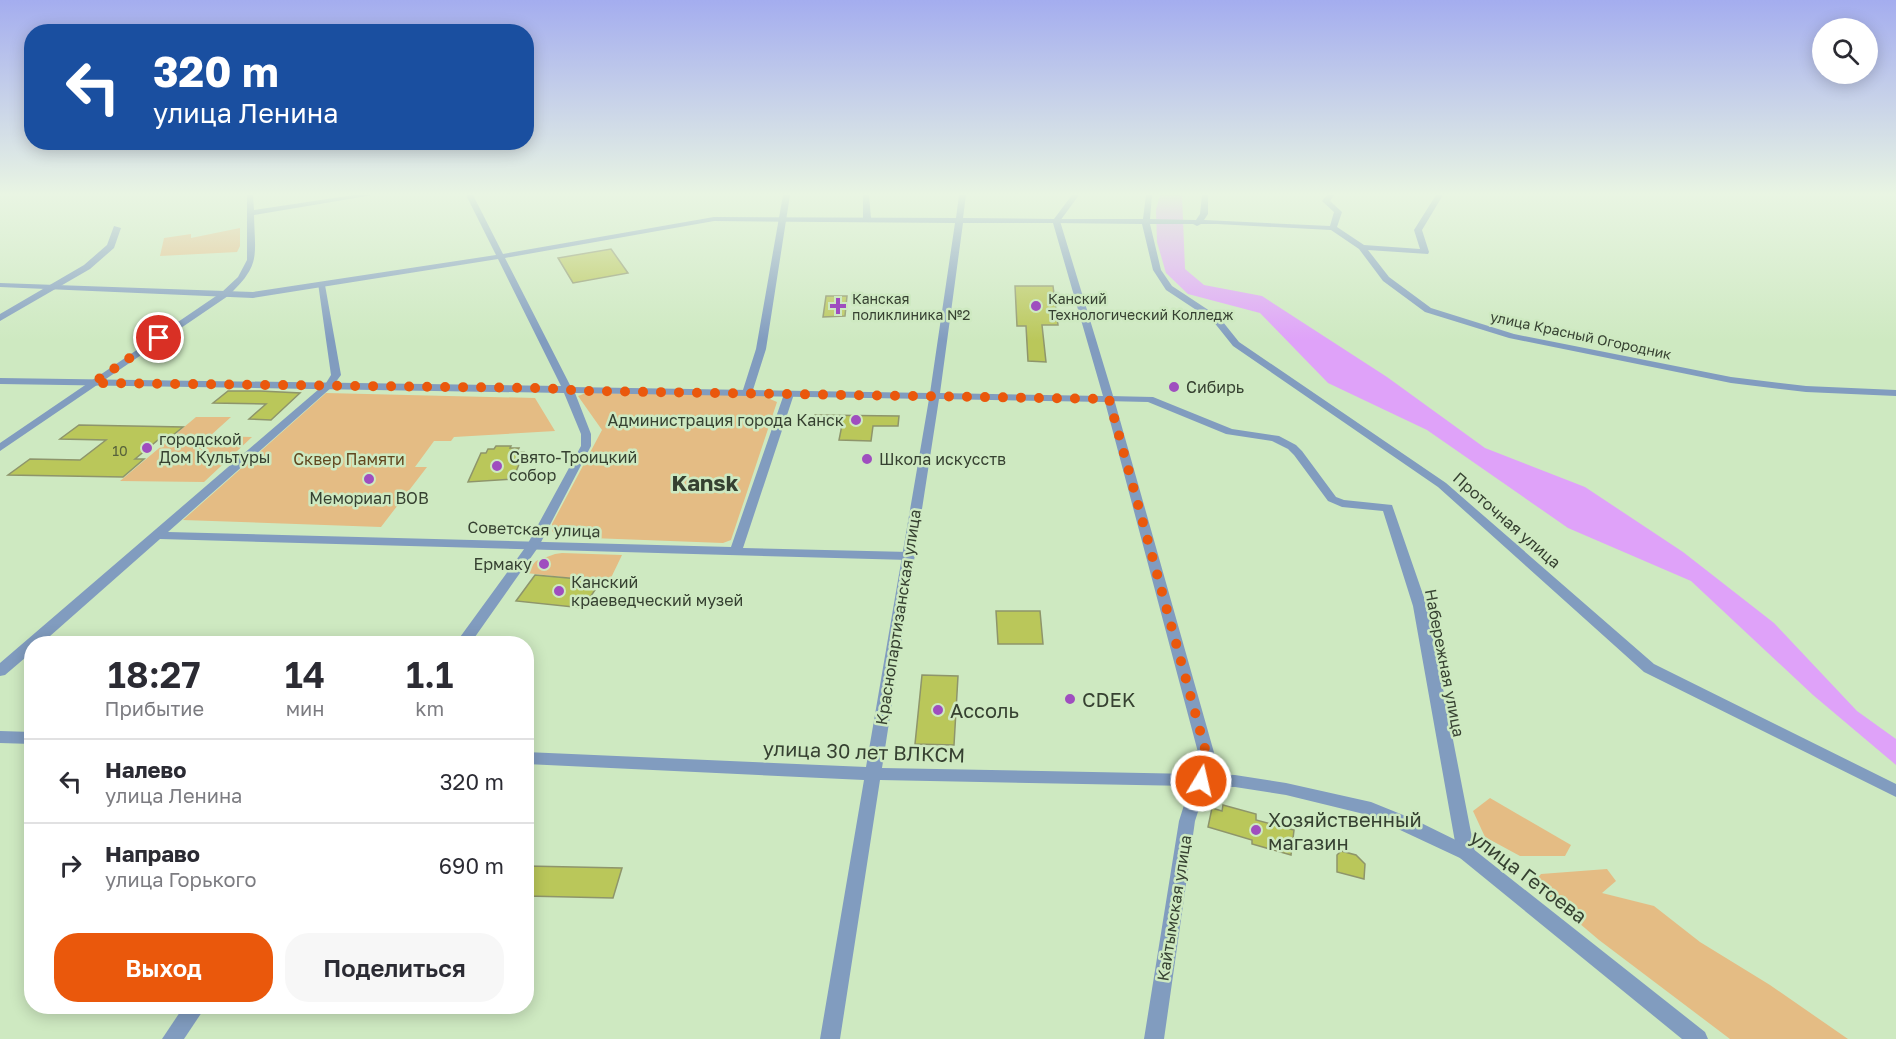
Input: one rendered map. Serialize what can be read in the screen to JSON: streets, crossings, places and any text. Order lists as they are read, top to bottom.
{
  "streets": {
    "street": [
      "улица Красный Огородник",
      "Проточная улица",
      "Советская улица",
      "Краснопартизанская улица",
      "Набережная улица",
      "улица 30 лет ВЛКСМ",
      "улица Гетоева",
      "Кайтымская улица"
    ]
  },
  "crossings": [
    ["Советская улица", "Краснопартизанская улица"],
    ["Краснопартизанская улица", "улица 30 лет ВЛКСМ"],
    ["Набережная улица", "улица Гетоева"],
    ["Набережная улица", "Кайтымская улица"],
    ["улица 30 лет ВЛКСМ", "улица Гетоева"],
    ["улица 30 лет ВЛКСМ", "Кайтымская улица"],
    ["улица Гетоева", "Кайтымская улица"]
  ],
  "districts": ["Kansk"],
  "parks": ["Сквер Памяти"],
  "places": {
    "health": ["Канская поликлиника №2"],
    "other": [
      "Канский Технологический Колледж",
      "Сибирь",
      "Администрация города Канск",
      "городской Дом Культуры",
      "Школа искусств",
      "Свято-Троицкий собор",
      "Мемориал ВОВ",
      "Ермаку",
      "Канский краеведческий музей",
      "CDEK",
      "Ассоль",
      "Хозяйственный магазин"
    ]
  },
  "house_numbers": ["10"],
  "page": {
    "turn": ["320 m", "улица Ленина"],
    "eta": [
      "18:27",
      "Прибытие",
      "14",
      "мин",
      "1.1",
      "km"
    ],
    "list": [
      {
        "name": "Налево",
        "note": "улица Ленина",
        "value": "320 m"
      },
      {
        "name": "Направо",
        "note": "улица Горького",
        "value": "690 m"
      }
    ],
    "buttons": ["Выход", "Поделиться"]
  }
}
